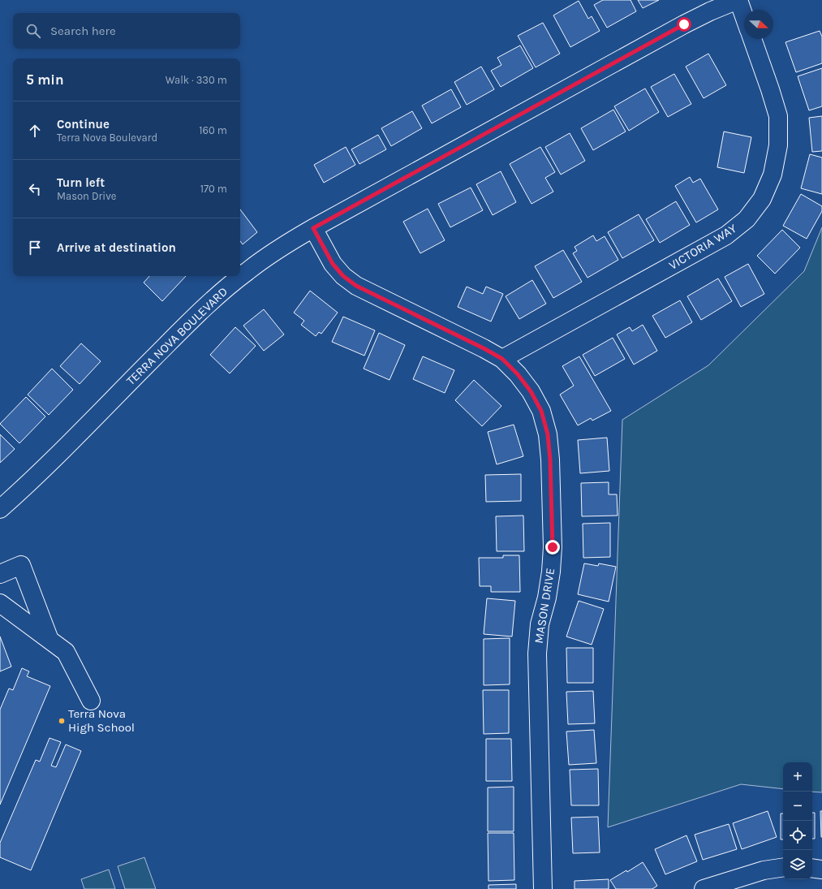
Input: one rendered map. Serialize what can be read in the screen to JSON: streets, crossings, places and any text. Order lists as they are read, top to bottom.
{
  "streets": {
    "street": ["VICTORIA WAY", "TERRA NOVA BOULEVARD", "MASON DRIVE"]
  },
  "crossings": [
    ["VICTORIA WAY", "MASON DRIVE"],
    ["TERRA NOVA BOULEVARD", "MASON DRIVE"]
  ],
  "places": ["Terra Nova High School"],
  "north": "right",
  "page": {
    "search": "Search here",
    "heading": ["5 min", "Walk · 330 m"],
    "list": [
      ["Continue", "Terra Nova Boulevard", "160 m"],
      ["Turn left", "Mason Drive", "170 m"],
      "Arrive at destination"
    ],
    "map_buttons": ["+", "−"]
  }
}
